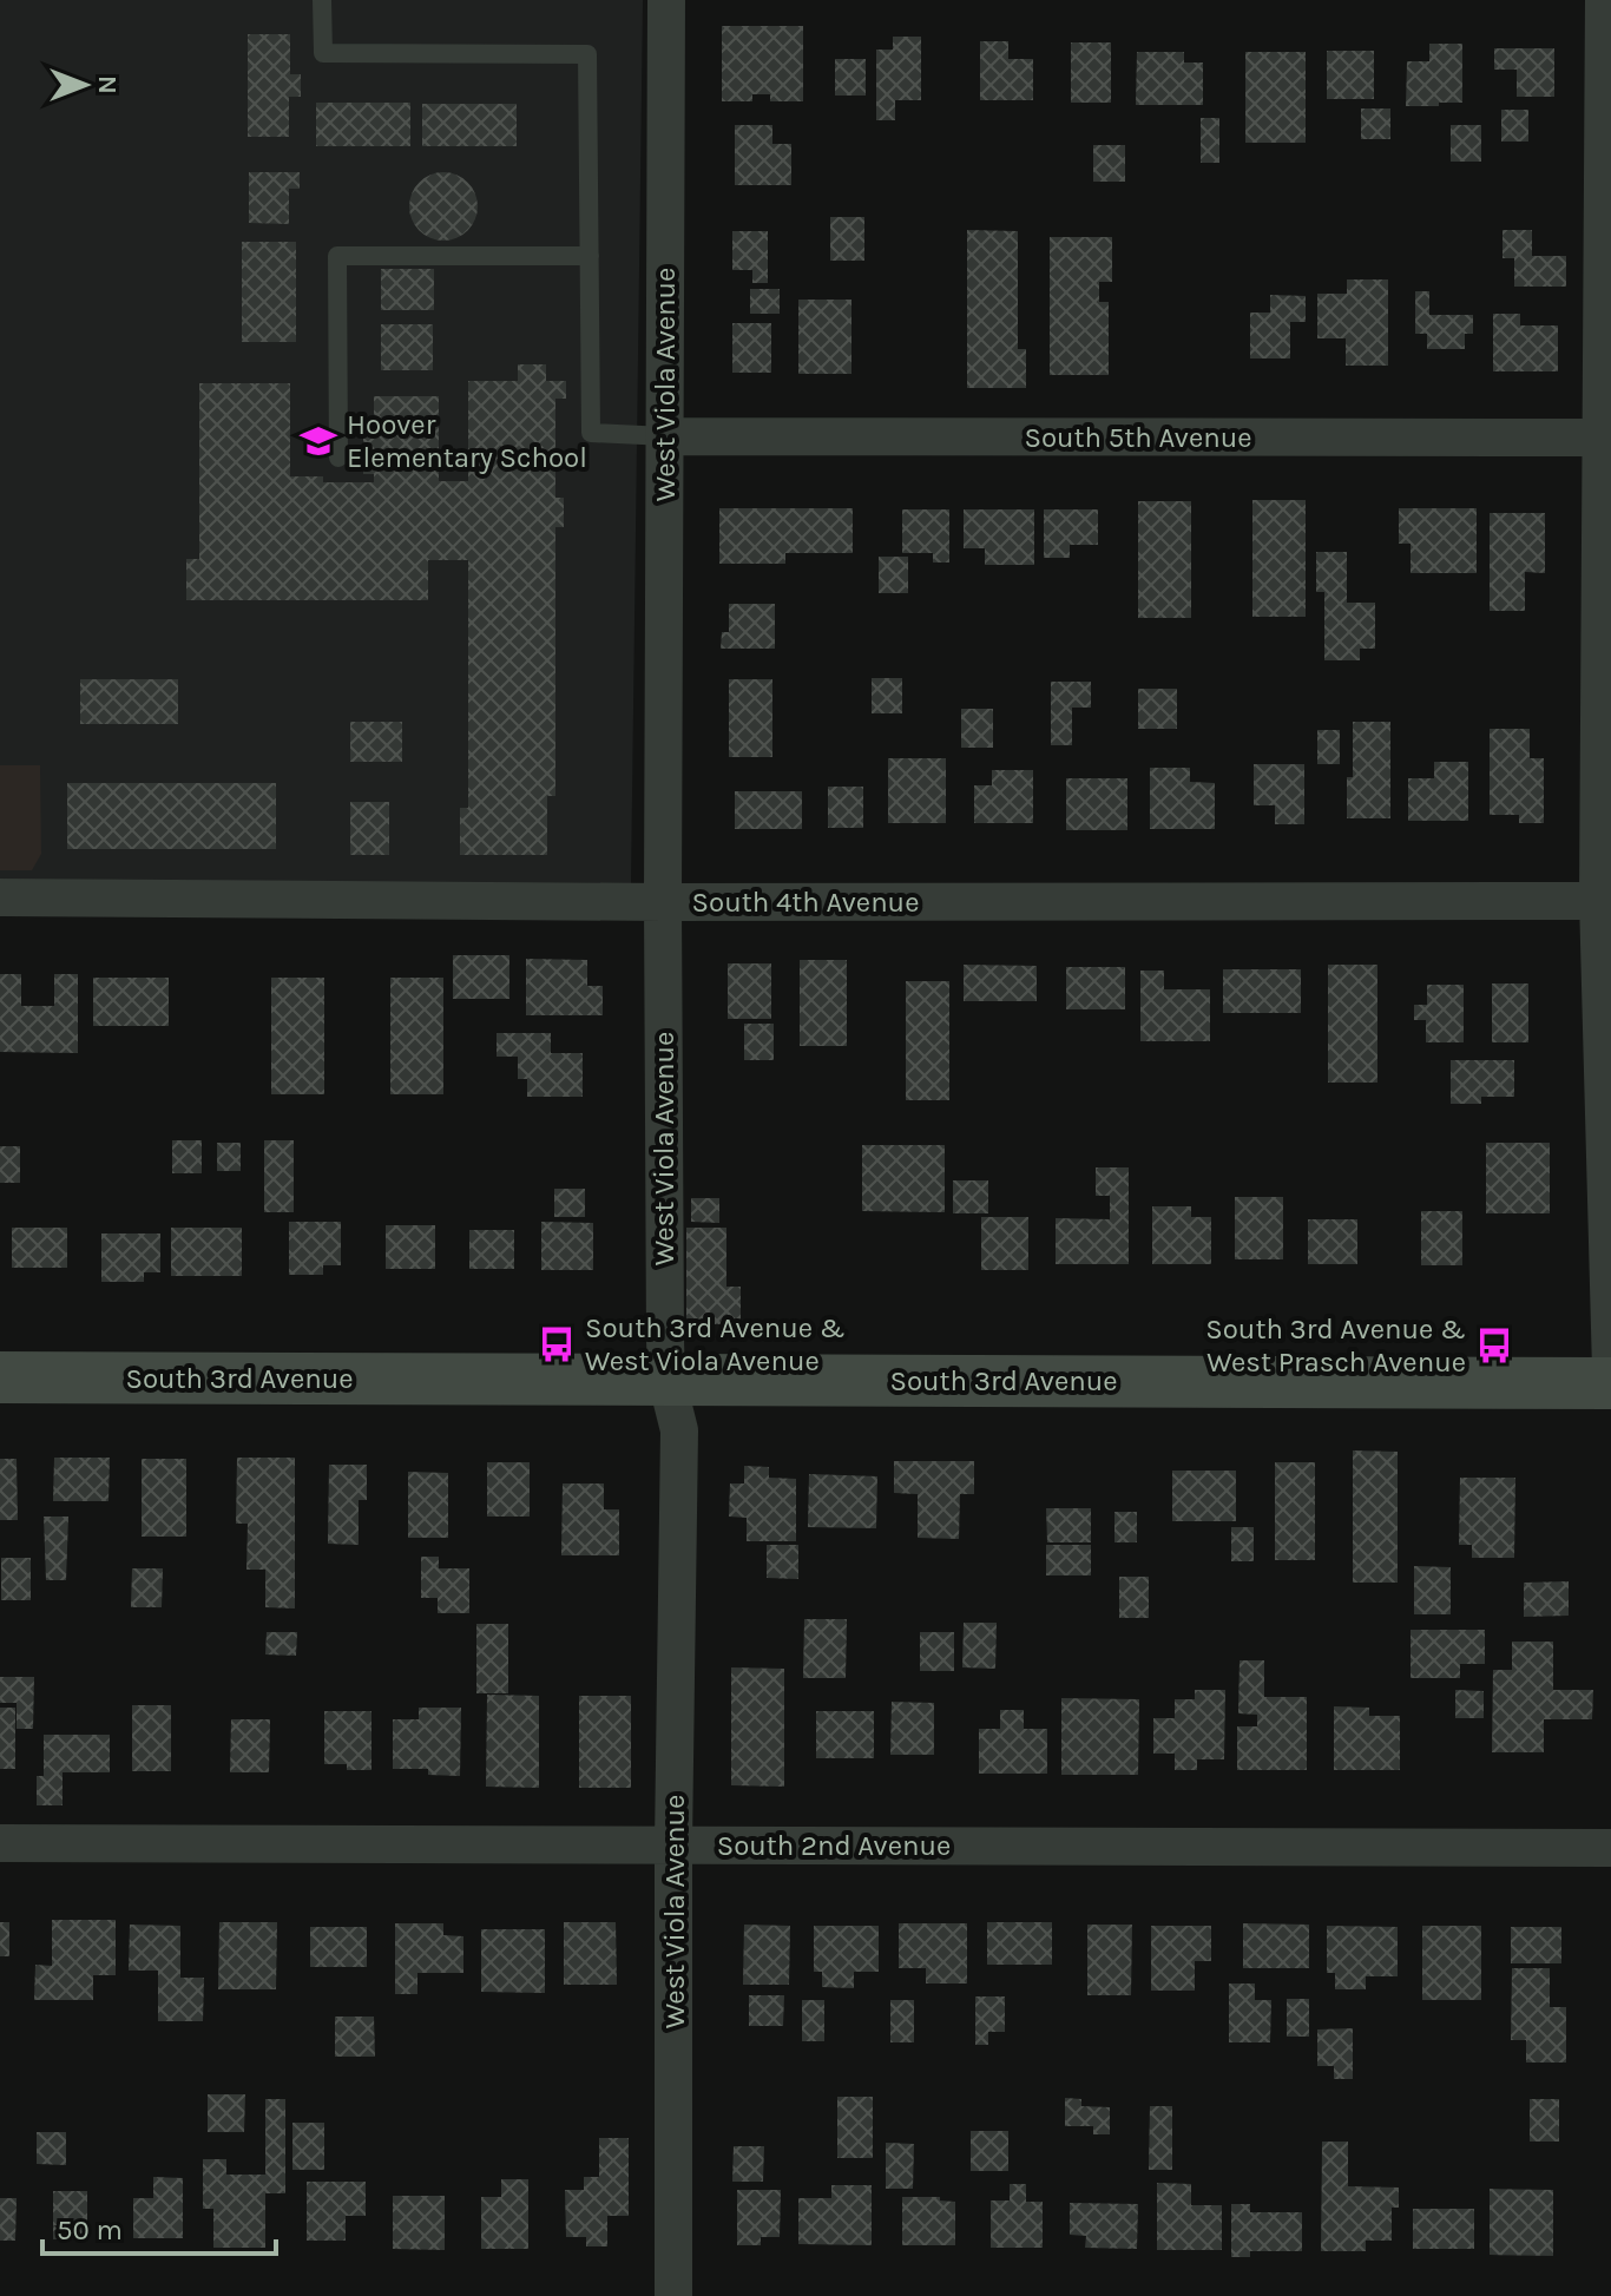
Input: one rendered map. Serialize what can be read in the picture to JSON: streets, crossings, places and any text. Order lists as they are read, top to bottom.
{
  "streets": {
    "street": [
      "West Viola Avenue",
      "South 5th Avenue",
      "South 4th Avenue",
      "South 3rd Avenue",
      "South 2nd Avenue"
    ]
  },
  "crossings": [
    ["West Viola Avenue", "South 5th Avenue"],
    ["West Viola Avenue", "South 4th Avenue"],
    ["West Viola Avenue", "South 3rd Avenue"],
    ["West Viola Avenue", "South 2nd Avenue"]
  ],
  "places": {
    "school or university": ["Hoover Elementary School"],
    "bus stop": ["South 3rd Avenue & West Viola Avenue", "South 3rd Avenue & West Prasch Avenue"]
  },
  "scale_bar": "50 m",
  "north": "right"
}
